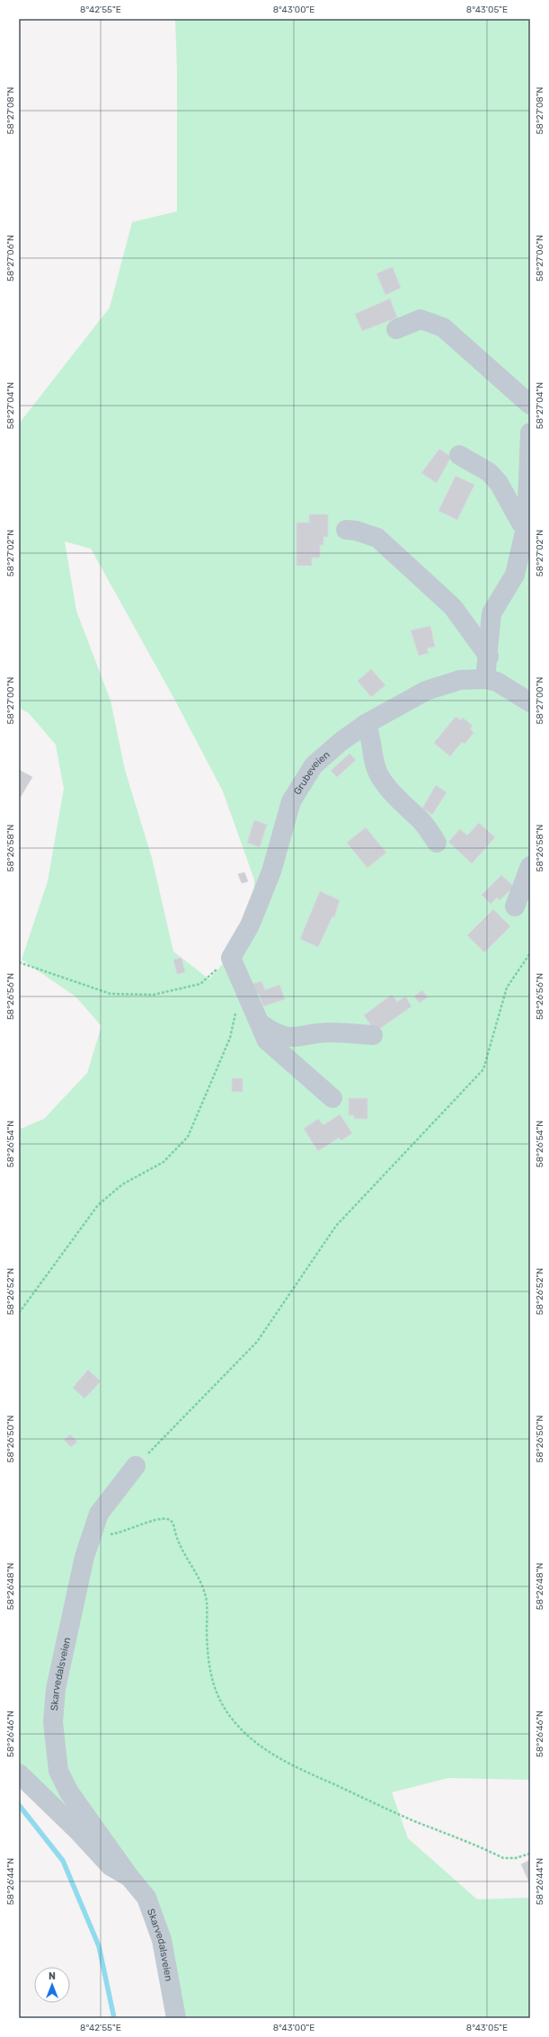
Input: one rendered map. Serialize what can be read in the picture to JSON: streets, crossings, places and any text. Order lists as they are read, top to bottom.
{
  "streets": {
    "street": ["Grubeveien", "Skarvedalsveien"]
  },
  "north": "top",
  "coordinates": [
    "8°42'55\"E",
    "8°43'00\"E",
    "8°43'05\"E",
    "58°27'08\"N",
    "58°27'06\"N",
    "58°27'04\"N",
    "58°27'02\"N",
    "58°27'00\"N",
    "58°26'58\"N",
    "58°26'56\"N",
    "58°26'54\"N",
    "58°26'52\"N",
    "58°26'50\"N",
    "58°26'48\"N",
    "58°26'46\"N",
    "58°26'44\"N"
  ]
}
